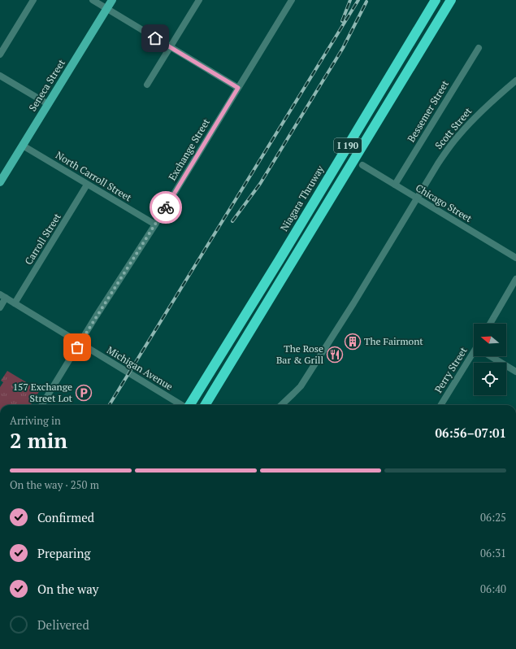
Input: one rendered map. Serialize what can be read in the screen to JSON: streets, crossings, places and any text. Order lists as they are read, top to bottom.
{
  "streets": {
    "highway": ["I 190", "Niagara Thruway"],
    "main road": ["Seneca Street"],
    "street": [
      "Bessemer Street",
      "Scott Street",
      "Exchange Street",
      "North Carroll Street",
      "Chicago Street",
      "Carroll Street",
      "Michigan Avenue",
      "Perry Street"
    ]
  },
  "crossings": [
    ["Seneca Street", "North Carroll Street"],
    ["Bessemer Street", "Chicago Street"],
    ["Scott Street", "Chicago Street"],
    ["Exchange Street", "North Carroll Street"],
    ["North Carroll Street", "Carroll Street"],
    ["Carroll Street", "Michigan Avenue"]
  ],
  "places": {
    "building": ["The Fairmont"],
    "restaurant": ["The Rose Bar & Grill"],
    "parking": ["157 Exchange Street Lot"]
  },
  "north": "left",
  "page": {
    "heading": ["2 min", "Arriving in", "06:56–07:01"],
    "bar": "On the way · 250 m",
    "list": [
      ["Confirmed", "06:25"],
      ["Preparing", "06:31"],
      ["On the way", "06:40"],
      "Delivered"
    ]
  }
}
